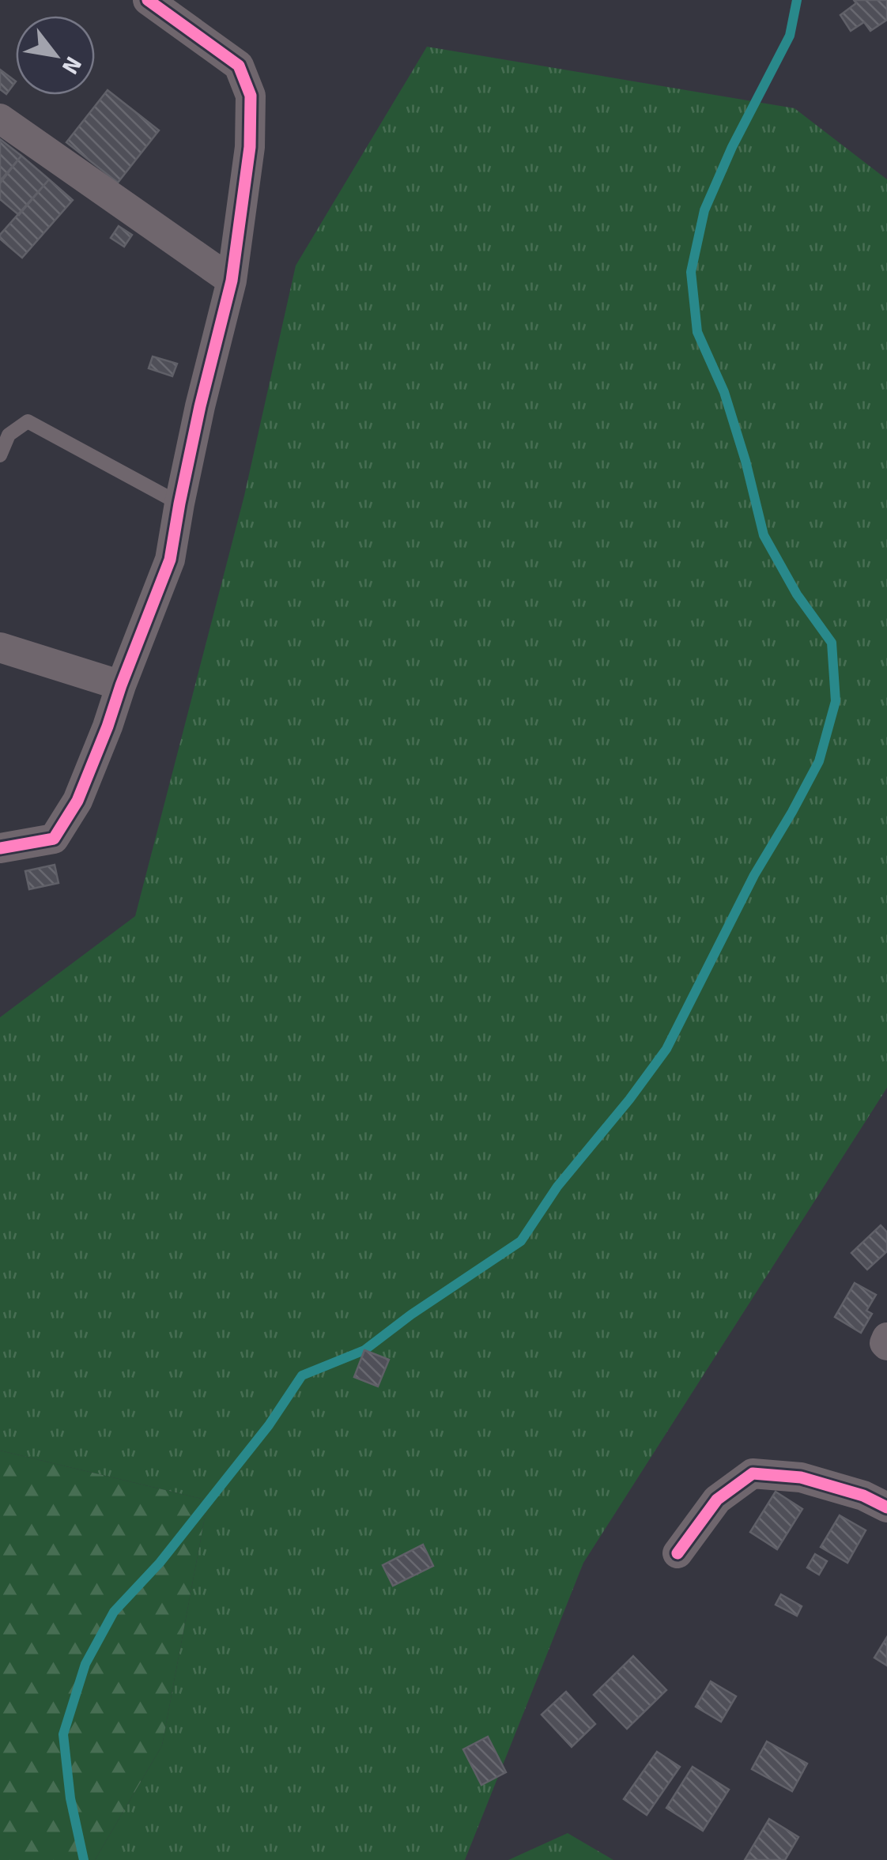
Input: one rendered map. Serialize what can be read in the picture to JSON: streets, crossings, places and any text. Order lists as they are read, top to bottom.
{
  "north": "bottom right"
}
